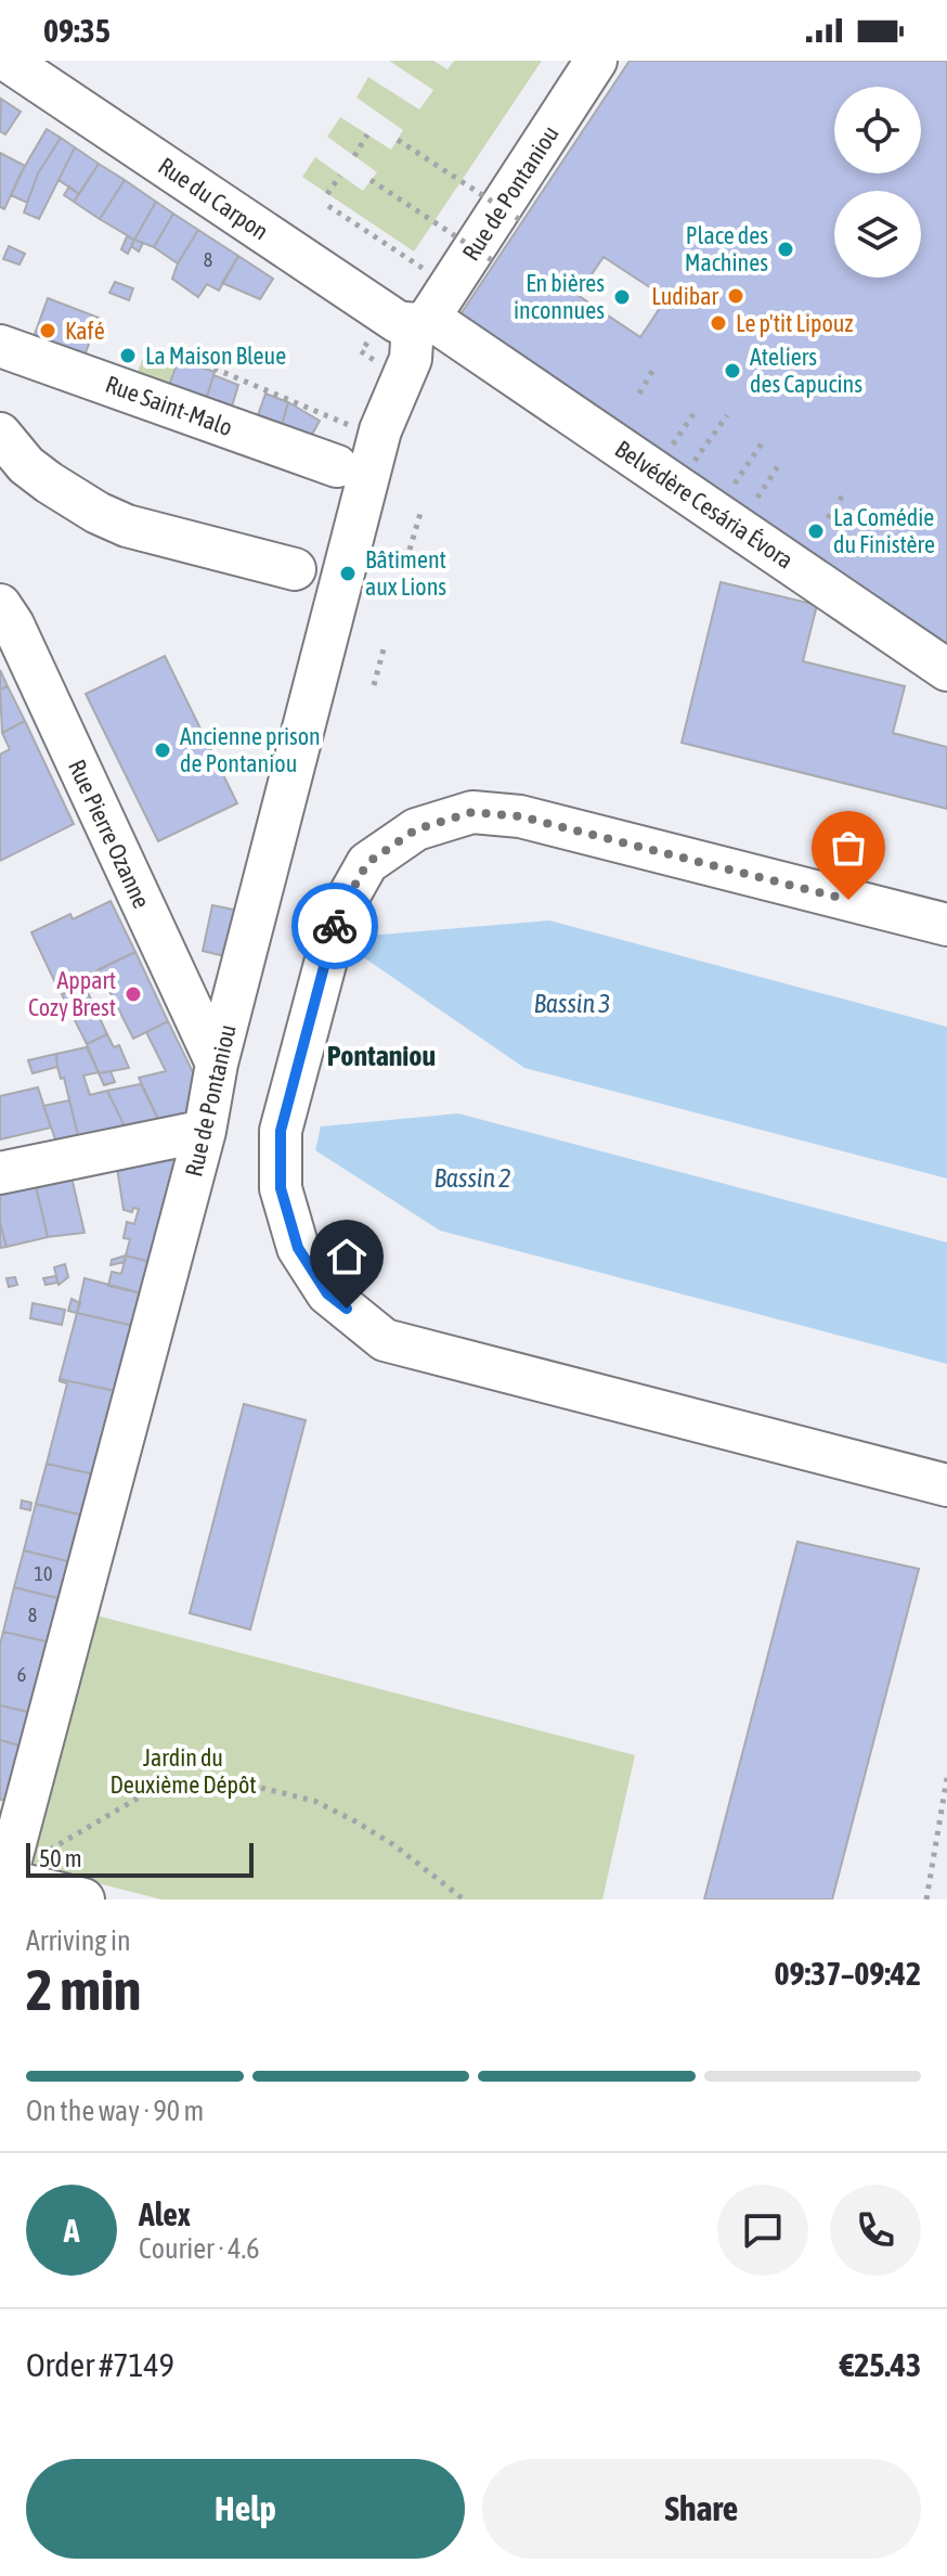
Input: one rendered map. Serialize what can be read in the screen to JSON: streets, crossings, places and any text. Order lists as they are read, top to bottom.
{
  "streets": {
    "street": [
      "Rue de Pontaniou",
      "Rue du Carpon",
      "Rue Saint-Malo",
      "Belvédère Cesária Évora",
      "Rue Pierre Ozanne"
    ]
  },
  "crossings": [
    ["Rue de Pontaniou", "Rue du Carpon"],
    ["Rue de Pontaniou", "Belvédère Cesária Évora"],
    ["Rue de Pontaniou", "Rue Pierre Ozanne"],
    ["Rue du Carpon", "Belvédère Cesária Évora"]
  ],
  "districts": ["Pontaniou"],
  "water": ["Bassin 3", "Bassin 2"],
  "parks": ["Jardin du Deuxième Dépôt"],
  "places": [
    "Place des Machines",
    "Ludibar",
    "En bières inconnues",
    "Le p'tit Lipouz",
    "Kafé",
    "La Maison Bleue",
    "Ateliers des Capucins",
    "La Comédie du Finistère",
    "Bâtiment aux Lions",
    "Ancienne prison de Pontaniou",
    "Appart Cozy Brest"
  ],
  "house_numbers": [
    "8",
    "10",
    "8",
    "6"
  ],
  "scale_bar": "50 m",
  "page": {
    "status": "09:35",
    "scale": "50 m",
    "heading": ["2 min", "Arriving in", "09:37–09:42"],
    "panel": [
      "Alex",
      "Courier · 4.6",
      "Order #7149",
      "€25.43"
    ],
    "bar": "On the way · 90 m",
    "round": "A",
    "buttons": ["Help", "Share"]
  }
}
